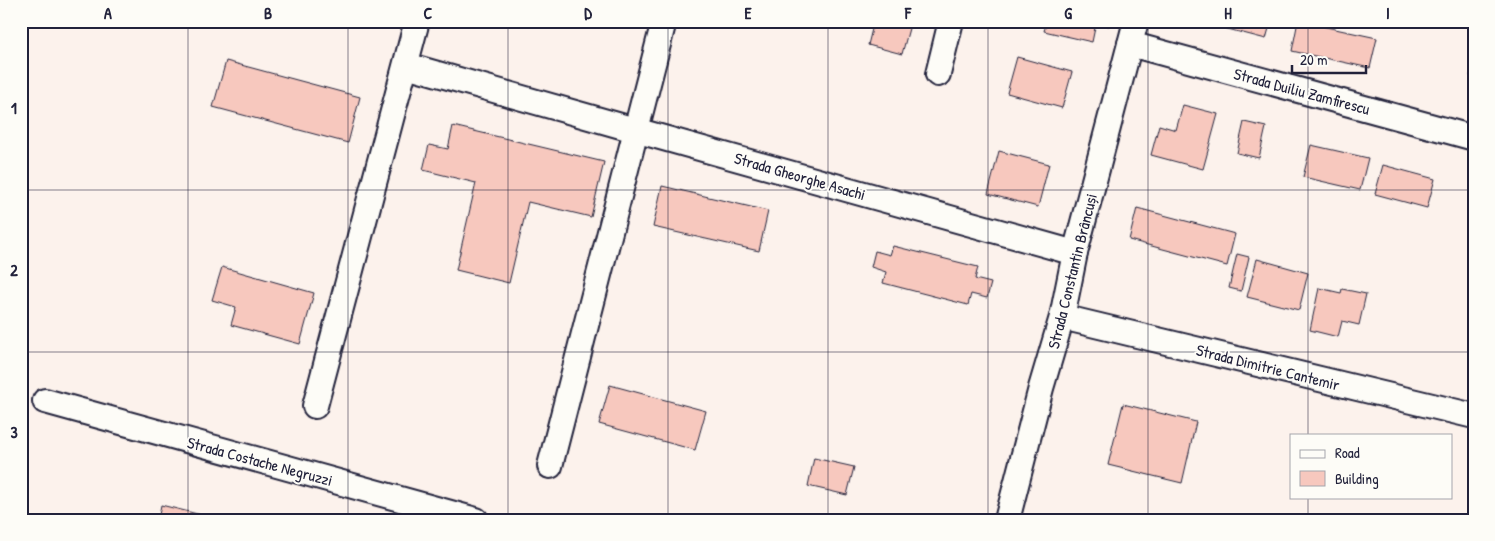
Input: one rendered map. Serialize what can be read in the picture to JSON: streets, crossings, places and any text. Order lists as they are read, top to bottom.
{
  "streets": {
    "street": [
      "Strada Duiliu Zamfirescu",
      "Strada Gheorghe Asachi",
      "Strada Constantin Brâncuși",
      "Strada Dimitrie Cantemir",
      "Strada Costache Negruzzi"
    ]
  },
  "crossings": [
    ["Strada Duiliu Zamfirescu", "Strada Constantin Brâncuși"],
    ["Strada Gheorghe Asachi", "Strada Constantin Brâncuși"],
    ["Strada Constantin Brâncuși", "Strada Dimitrie Cantemir"]
  ],
  "legend": ["Road", "Building"],
  "scale_bar": "20 m",
  "grid": {
    "columns": [
      "A",
      "B",
      "C",
      "D",
      "E",
      "F",
      "G",
      "H",
      "I"
    ],
    "rows": ["1", "2", "3"]
  }
}
